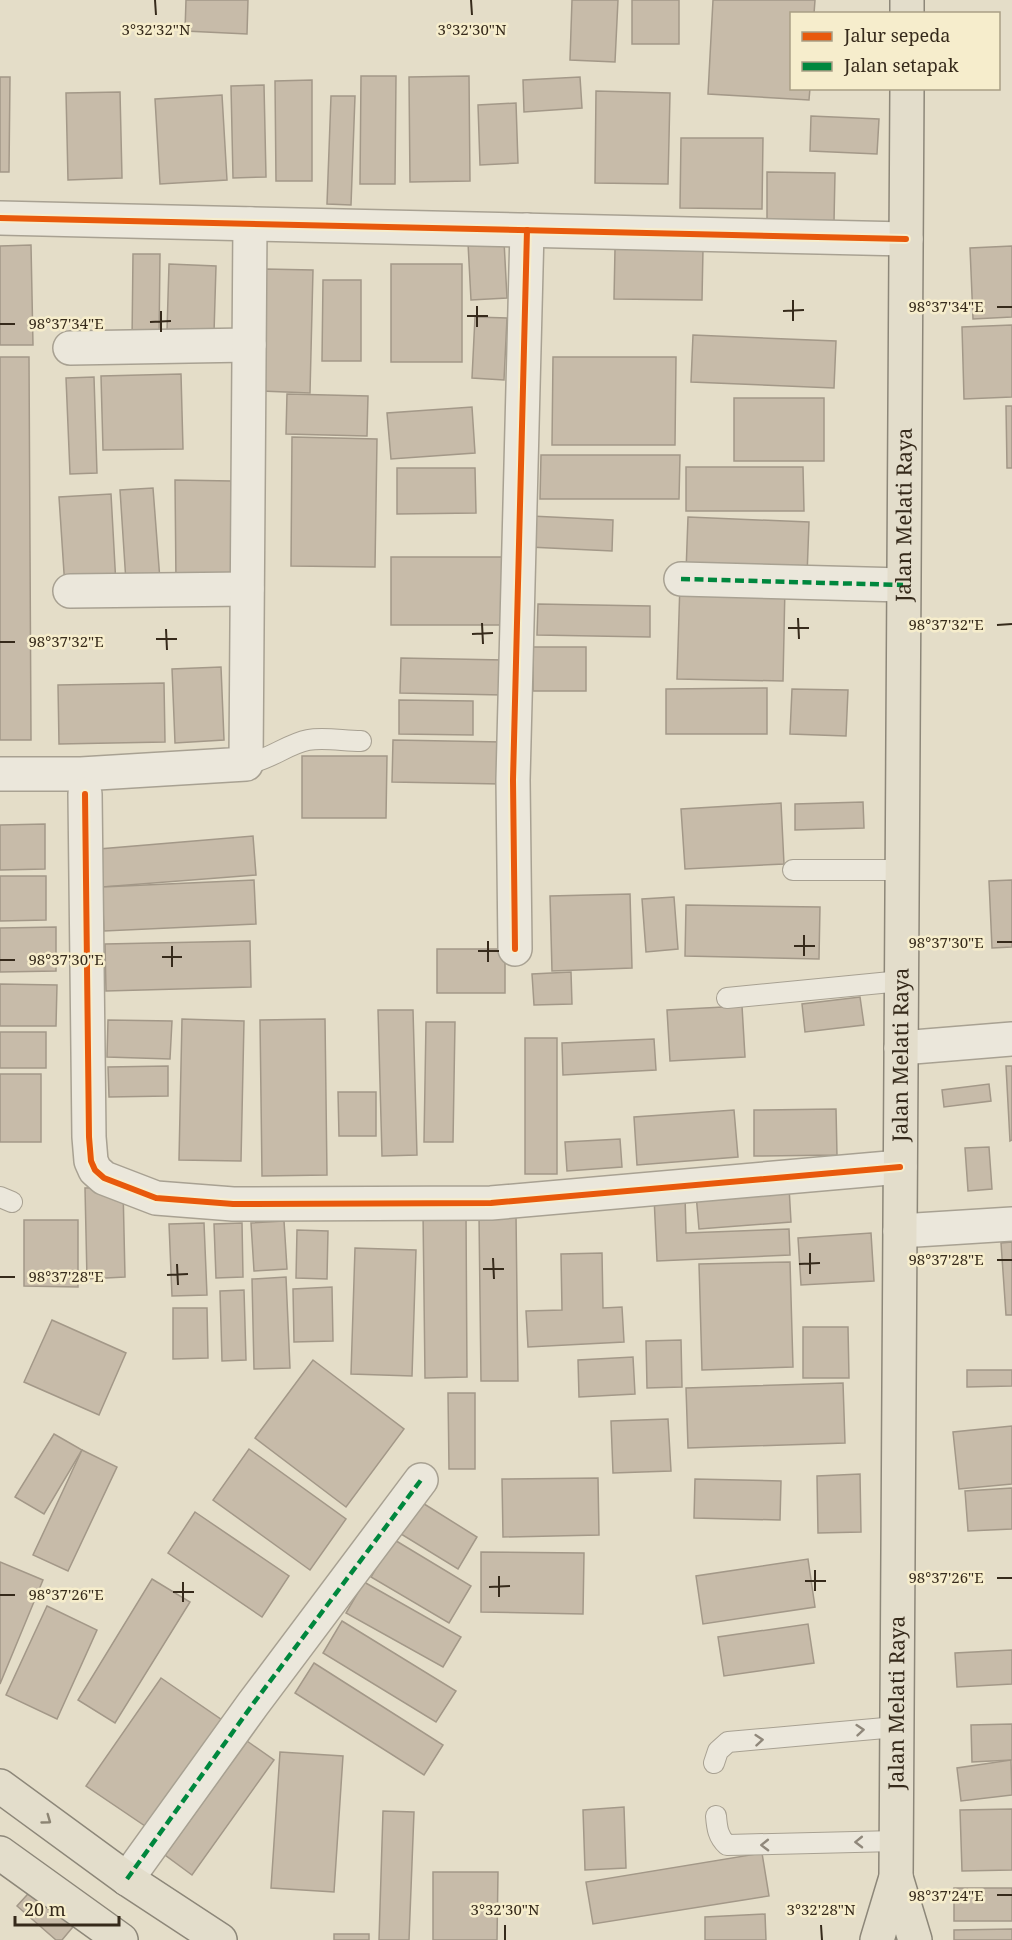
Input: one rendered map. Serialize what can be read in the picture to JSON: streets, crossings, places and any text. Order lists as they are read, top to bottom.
{
  "streets": {
    "main road": ["Jalan Melati Raya"]
  },
  "legend": ["Jalur sepeda", "Jalan setapak"],
  "scale_bar": "20 m",
  "coordinates": [
    "3°32'32\"N",
    "3°32'30\"N",
    "98°37'34\"E",
    "98°37'32\"E",
    "98°37'30\"E",
    "98°37'28\"E",
    "98°37'26\"E",
    "98°37'24\"E",
    "3°32'28\"N"
  ]
}
